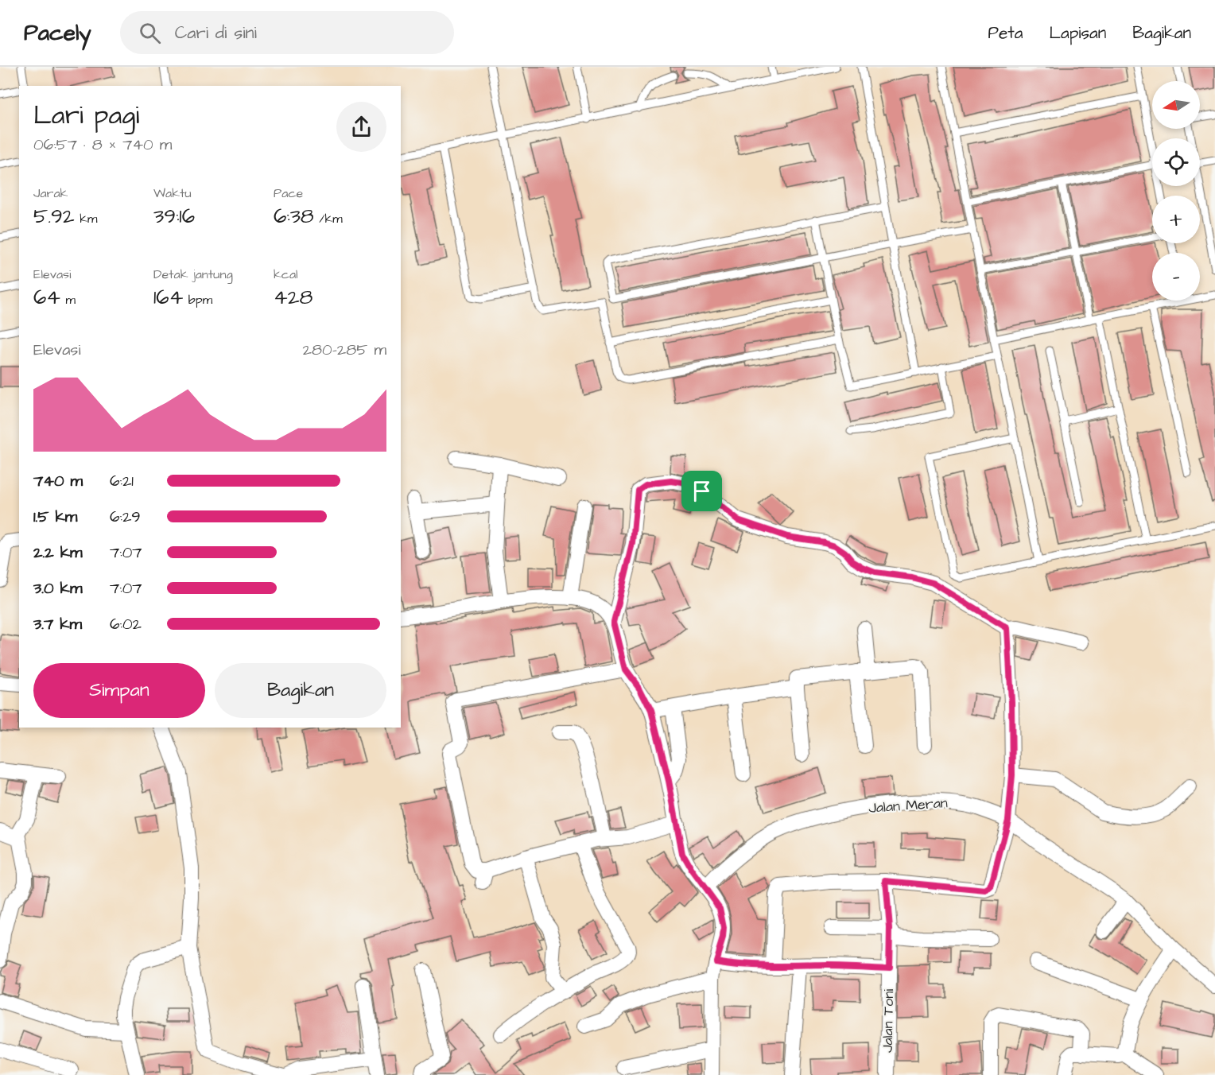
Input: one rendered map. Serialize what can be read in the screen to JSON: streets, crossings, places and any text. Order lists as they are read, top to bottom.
{
  "streets": {
    "street": ["Jalan Meran", "Jalan Toni"]
  },
  "north": "left",
  "page": {
    "header": "Pacely",
    "search": "Cari di sini",
    "nav": ["Peta", "Lapisan", "Bagikan"],
    "map_buttons": ["+", "−"],
    "heading": ["Lari pagi", "06:57 · 8 × 740 m"],
    "stats": [
      ["Jarak", "5.92 km"],
      ["Waktu", "39:16"],
      ["Pace", "6:38 /km"],
      ["Elevasi", "64 m"],
      ["Detak jantung", "164 bpm"],
      ["kcal", "428"]
    ],
    "chart": ["Elevasi", "280–285 m"],
    "list": [
      {
        "name": "740 m",
        "note": "6:21"
      },
      {
        "name": "1.5 km",
        "note": "6:29"
      },
      {
        "name": "2.2 km",
        "note": "7:07"
      },
      {
        "name": "3.0 km",
        "note": "7:07"
      },
      {
        "name": "3.7 km",
        "note": "6:02"
      }
    ],
    "buttons": ["Simpan", "Bagikan"]
  }
}
